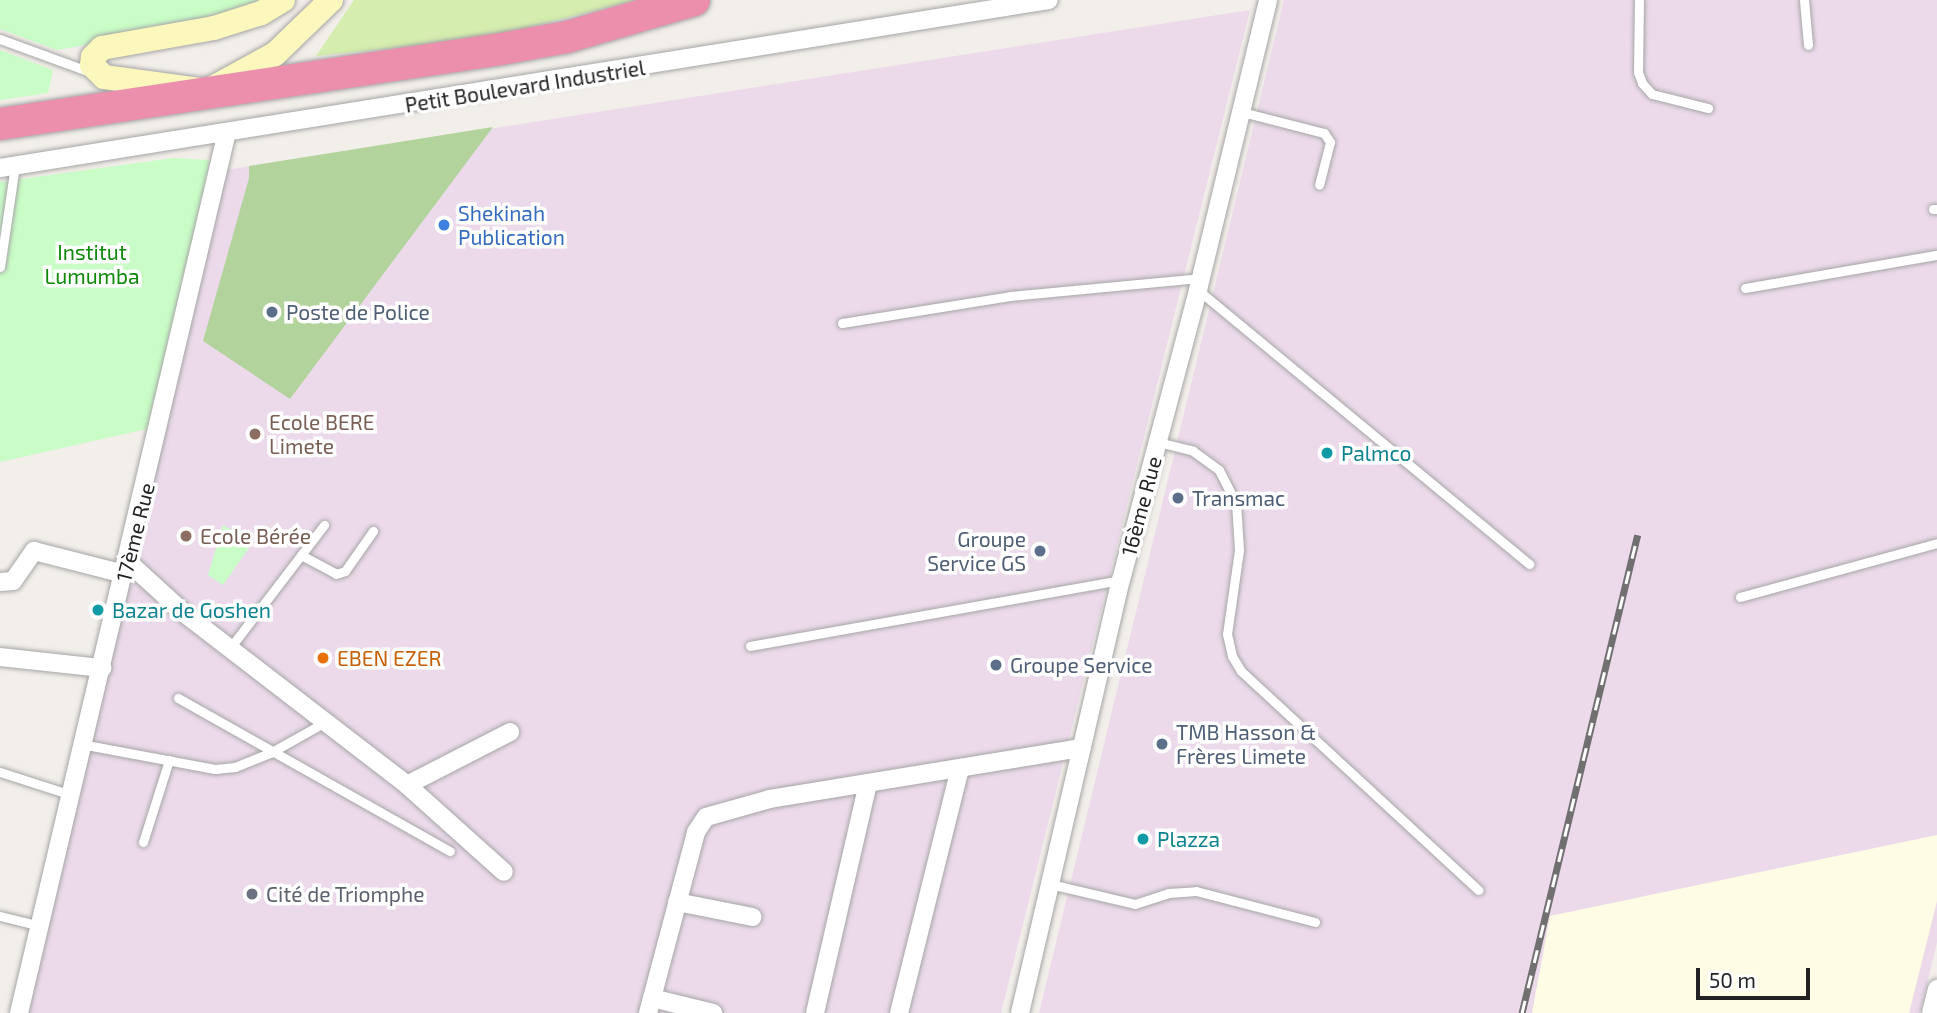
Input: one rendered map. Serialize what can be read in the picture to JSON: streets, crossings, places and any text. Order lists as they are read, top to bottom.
{
  "streets": {
    "street": ["Petit Boulevard Industriel", "16ème Rue", "17ème Rue"]
  },
  "crossings": [
    ["Petit Boulevard Industriel", "17ème Rue"]
  ],
  "parks": ["Institut Lumumba"],
  "places": [
    "Shekinah Publication",
    "Poste de Police",
    "Ecole BERE Limete",
    "Palmco",
    "Transmac",
    "Ecole Bérée",
    "Groupe Service GS",
    "Bazar de Goshen",
    "EBEN EZER",
    "Groupe Service",
    "TMB Hasson & Frères Limete",
    "Plazza",
    "Cité de Triomphe"
  ],
  "scale_bar": "50 m"
}
